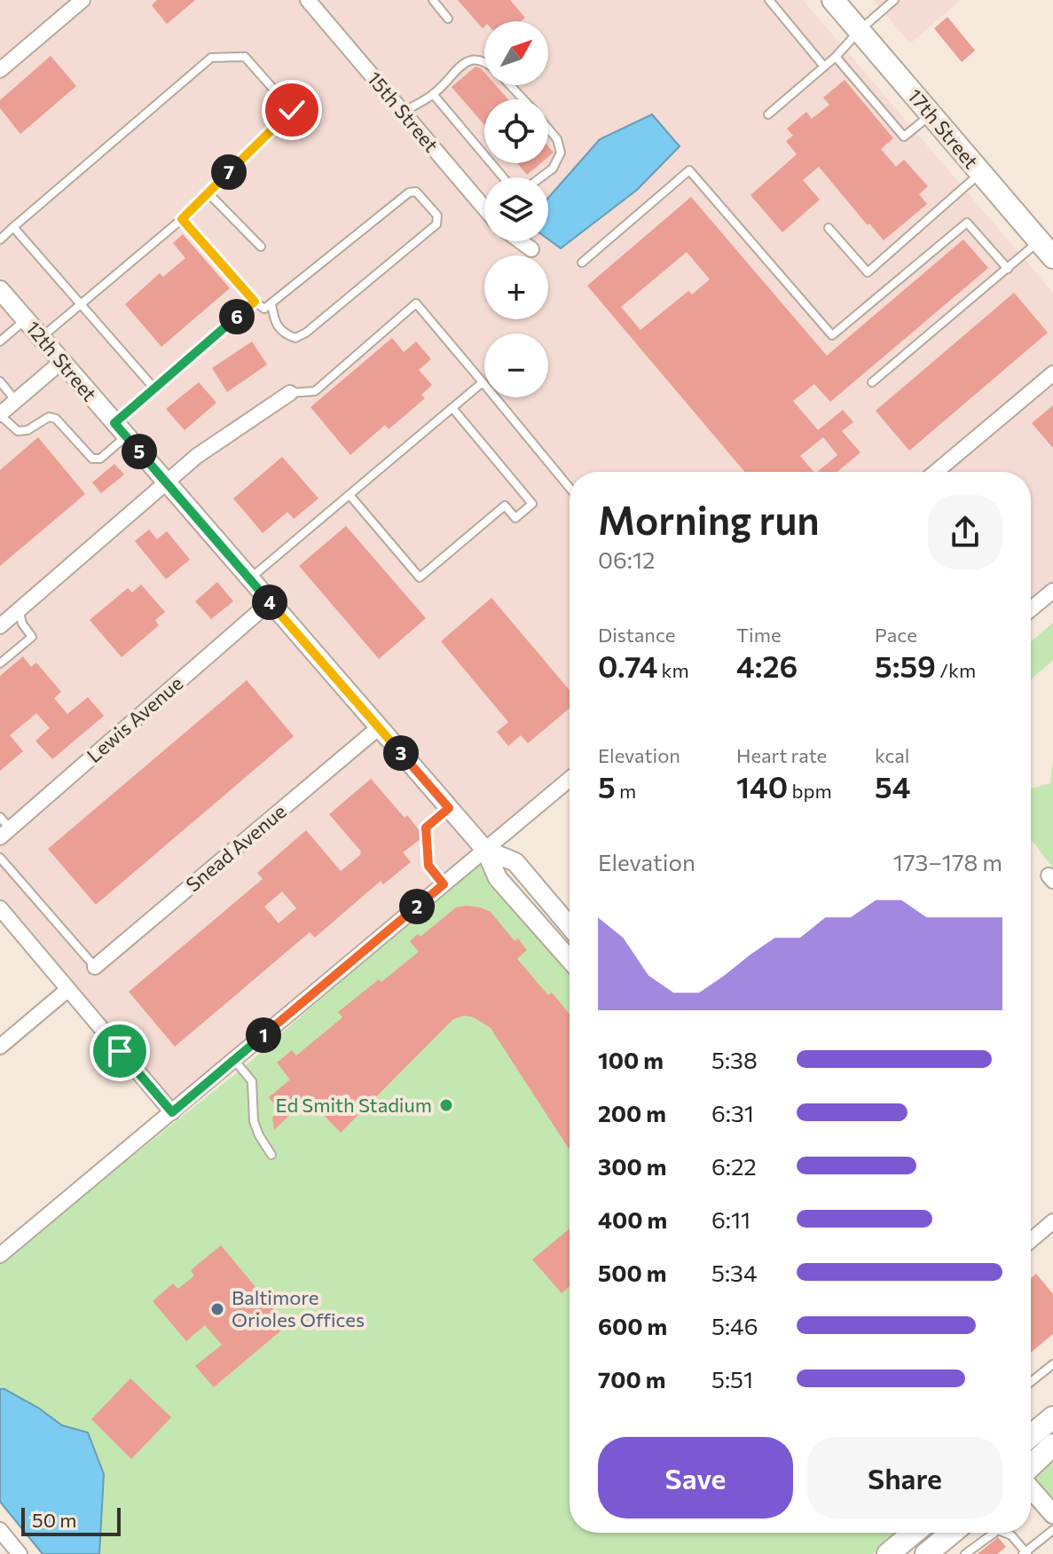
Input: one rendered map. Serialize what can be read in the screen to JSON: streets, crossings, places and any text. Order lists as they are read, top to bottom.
{
  "streets": {
    "main road": ["17th Street"],
    "street": [
      "15th Street",
      "12th Street",
      "Lewis Avenue",
      "Snead Avenue"
    ]
  },
  "crossings": [
    ["12th Street", "Lewis Avenue"],
    ["12th Street", "Snead Avenue"]
  ],
  "places": ["Ed Smith Stadium", "Baltimore Orioles Offices"],
  "scale_bar": "50 m",
  "north": "top right",
  "page": {
    "map_buttons": ["+", "−"],
    "pins": [
      "7",
      "6",
      "5",
      "4",
      "3",
      "2",
      "1"
    ],
    "heading": ["Morning run", "06:12"],
    "stats": [
      ["Distance", "0.74 km"],
      ["Time", "4:26"],
      ["Pace", "5:59 /km"],
      ["Elevation", "5 m"],
      ["Heart rate", "140 bpm"],
      ["kcal", "54"]
    ],
    "chart": ["Elevation", "173–178 m"],
    "list": [
      {
        "name": "100 m",
        "note": "5:38"
      },
      {
        "name": "200 m",
        "note": "6:31"
      },
      {
        "name": "300 m",
        "note": "6:22"
      },
      {
        "name": "400 m",
        "note": "6:11"
      },
      {
        "name": "500 m",
        "note": "5:34"
      },
      {
        "name": "600 m",
        "note": "5:46"
      },
      {
        "name": "700 m",
        "note": "5:51"
      }
    ],
    "buttons": ["Save", "Share"],
    "scale": "50 m"
  }
}
